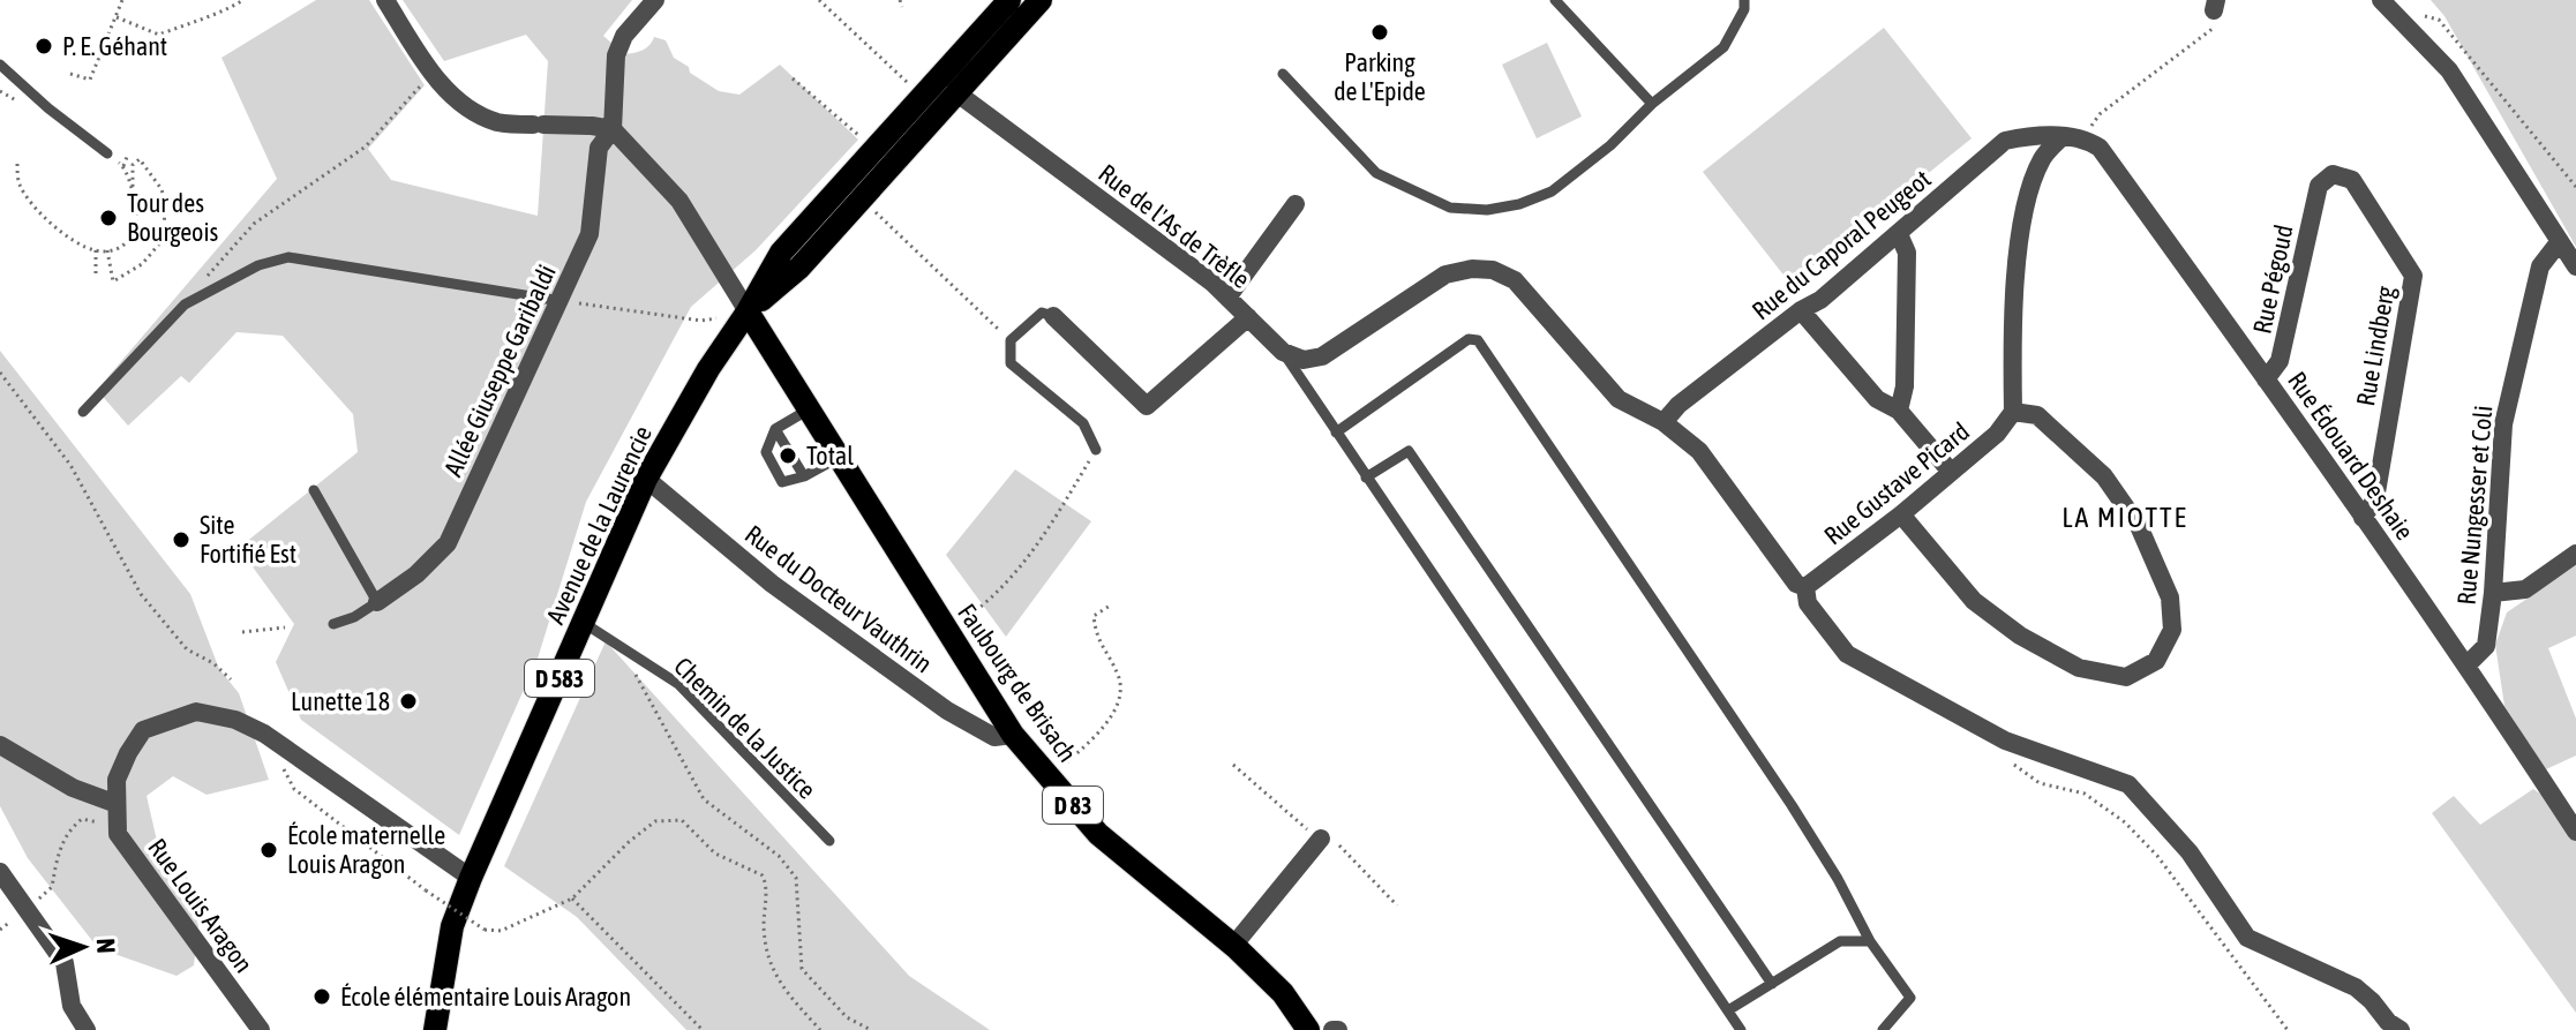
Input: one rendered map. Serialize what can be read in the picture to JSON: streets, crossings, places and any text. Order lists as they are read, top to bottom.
{
  "streets": {
    "main road": [
      "Avenue de la Laurencie",
      "D 583",
      "Faubourg de Brisach",
      "D 83"
    ],
    "street": [
      "Rue de l'As de Trèfle",
      "Rue du Caporal Peugeot",
      "Rue Pégoud",
      "Rue Lindberg",
      "Allée Giuseppe Garibaldi",
      "Rue Édouard Deshaie",
      "Rue Gustave Picard",
      "Rue Nungesser et Coli",
      "Rue du Docteur Vauthrin",
      "Rue Louis Aragon"
    ],
    "lane": ["Chemin de la Justice"]
  },
  "crossings": [
    ["Rue de l'As de Trèfle", "Avenue de la Laurencie"],
    ["Rue Pégoud", "Rue Lindberg"],
    ["Rue Pégoud", "Rue Édouard Deshaie"],
    ["Rue Lindberg", "Rue Édouard Deshaie"],
    ["Rue Édouard Deshaie", "Rue Nungesser et Coli"],
    ["Avenue de la Laurencie", "Rue du Docteur Vauthrin"],
    ["Avenue de la Laurencie", "Faubourg de Brisach"],
    ["Avenue de la Laurencie", "Chemin de la Justice"],
    ["Avenue de la Laurencie", "Rue Louis Aragon"],
    ["Rue du Docteur Vauthrin", "Faubourg de Brisach"]
  ],
  "districts": ["LA MIOTTE"],
  "places": [
    "Parking de L'Epide",
    "P. E. Géhant",
    "Tour des Bourgeois",
    "Total",
    "Site Fortifié Est",
    "Lunette 18",
    "École maternelle Louis Aragon",
    "École élémentaire Louis Aragon"
  ],
  "north": "right"
}
